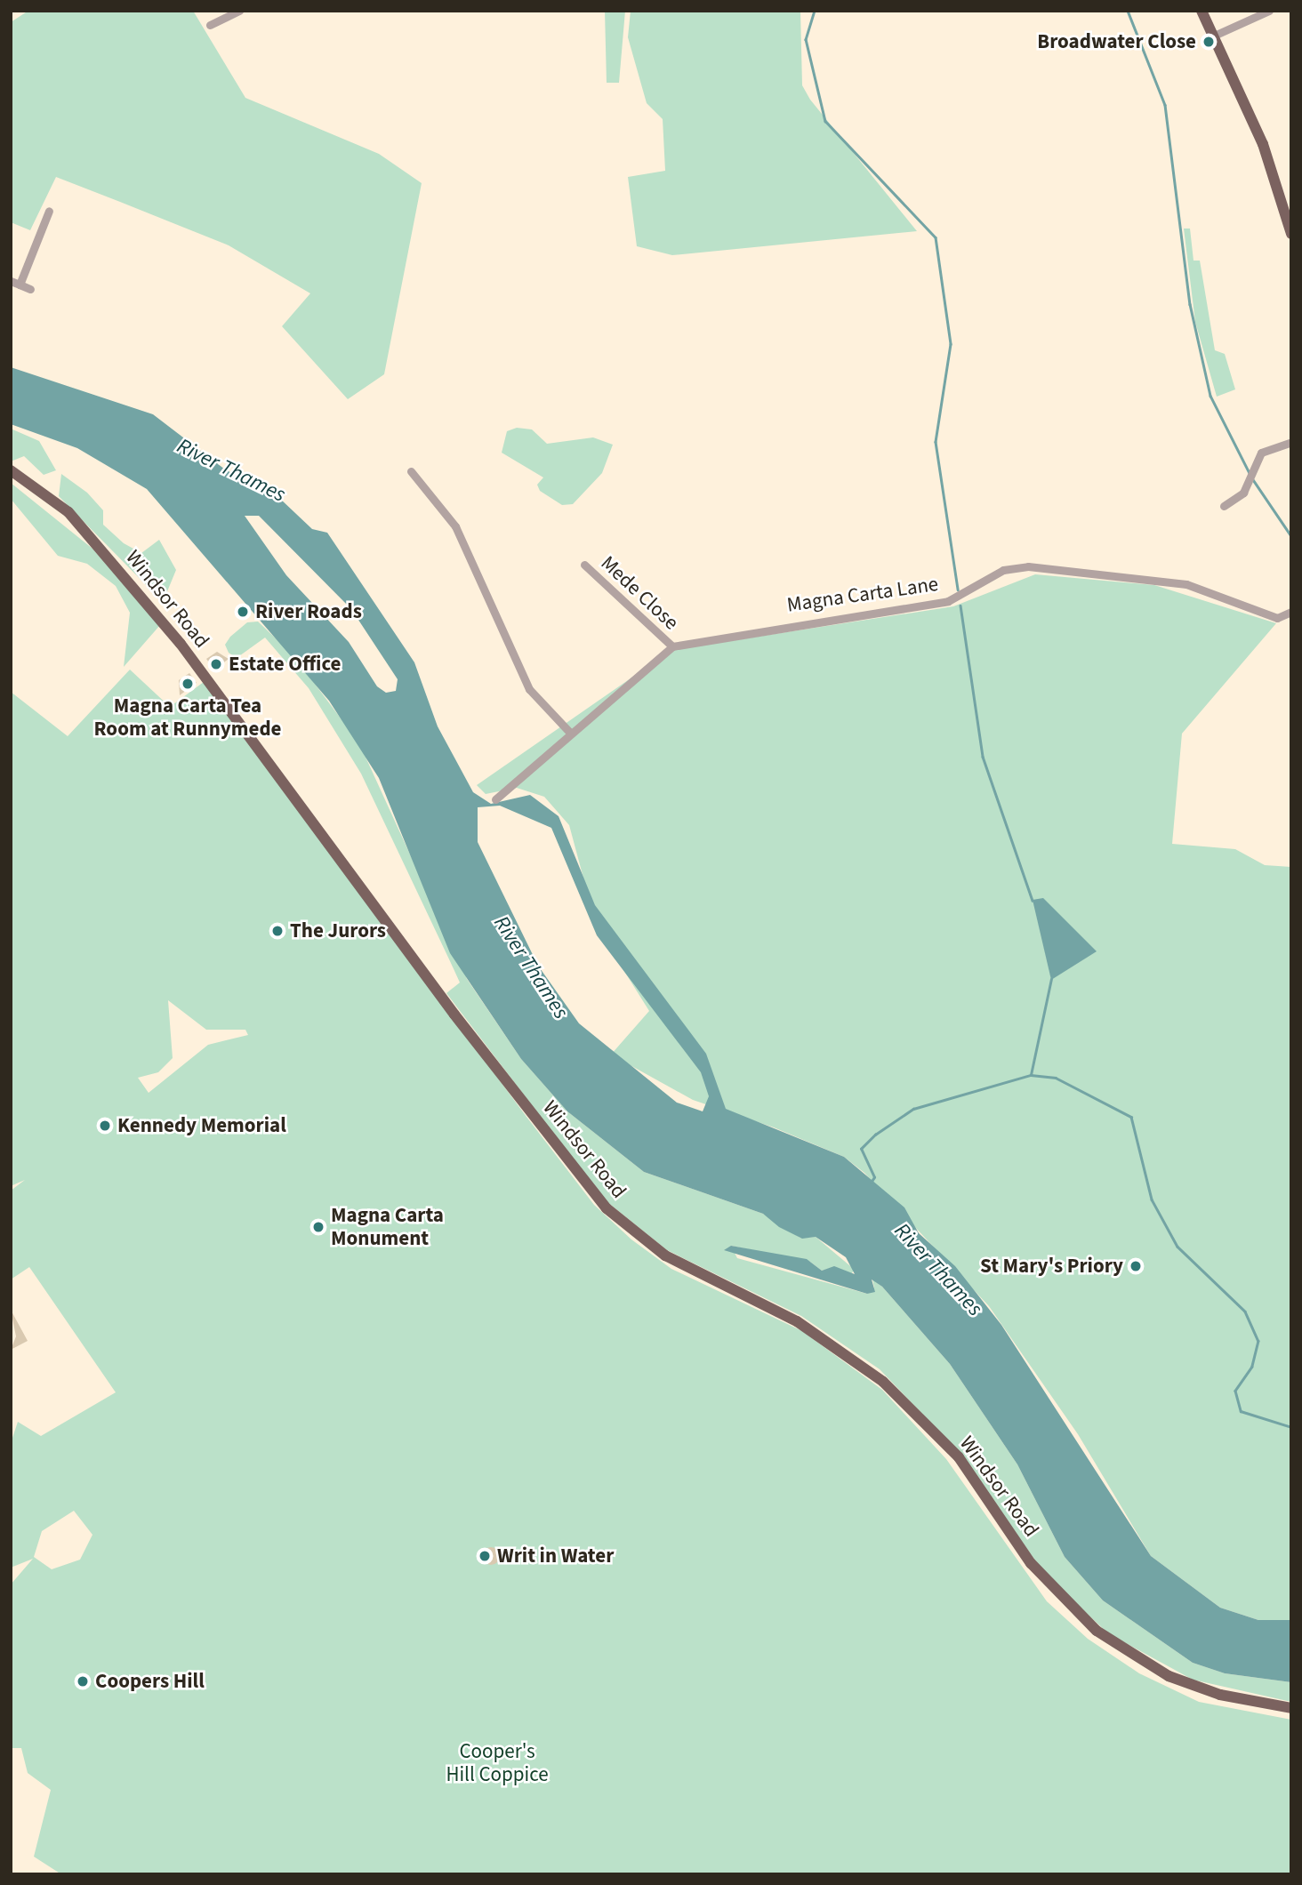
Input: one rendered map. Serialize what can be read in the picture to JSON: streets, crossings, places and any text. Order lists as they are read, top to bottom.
{
  "streets": {
    "main road": ["Windsor Road"],
    "street": ["Mede Close", "Magna Carta Lane"]
  },
  "crossings": [
    ["Mede Close", "Magna Carta Lane"]
  ],
  "water": ["River Thames"],
  "parks": ["Cooper's Hill Coppice"],
  "places": [
    "Broadwater Close",
    "River Roads",
    "Estate Office",
    "Magna Carta Tea Room at Runnymede",
    "The Jurors",
    "Kennedy Memorial",
    "Magna Carta Monument",
    "St Mary's Priory",
    "Writ in Water",
    "Coopers Hill"
  ]
}
